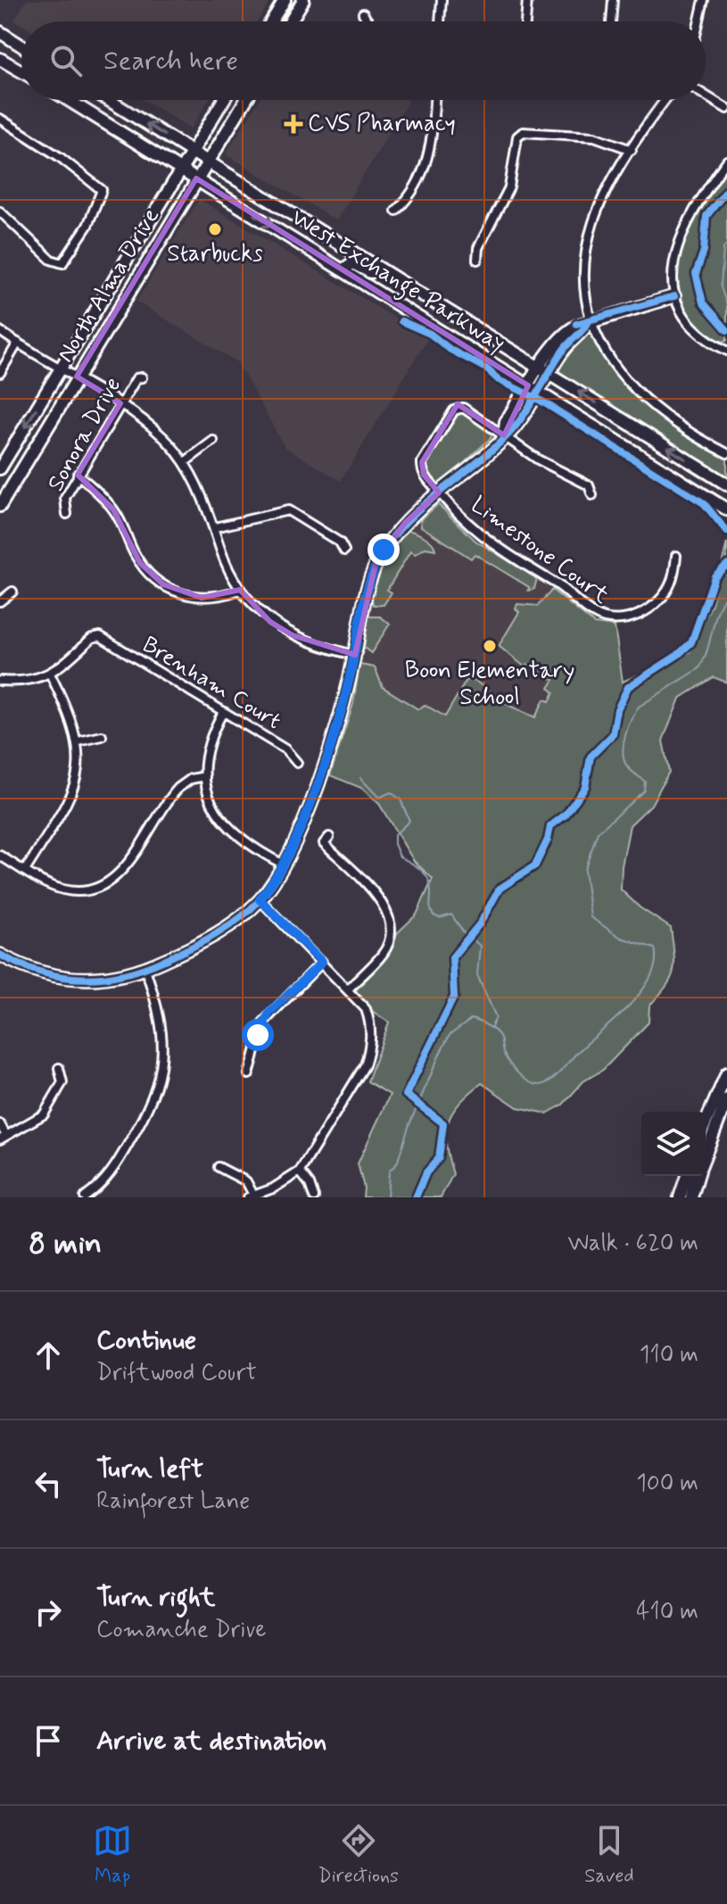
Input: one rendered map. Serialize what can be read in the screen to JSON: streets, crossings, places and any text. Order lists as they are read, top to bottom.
{
  "streets": {
    "main road": ["West Exchange Parkway", "North Alma Drive"],
    "street": ["Sonora Drive", "Limestone Court", "Brenham Court"]
  },
  "crossings": [
    ["West Exchange Parkway", "North Alma Drive"]
  ],
  "places": {
    "health": ["CVS Pharmacy"],
    "other": ["Starbucks", "Boon Elementary School"]
  },
  "page": {
    "search": "Search here",
    "heading": ["8 min", "Walk · 620 m"],
    "list": [
      ["Continue", "Driftwood Court", "110 m"],
      ["Turn left", "Rainforest Lane", "100 m"],
      ["Turn right", "Comanche Drive", "410 m"],
      "Arrive at destination"
    ],
    "nav": ["Map", "Directions", "Saved"]
  }
}
